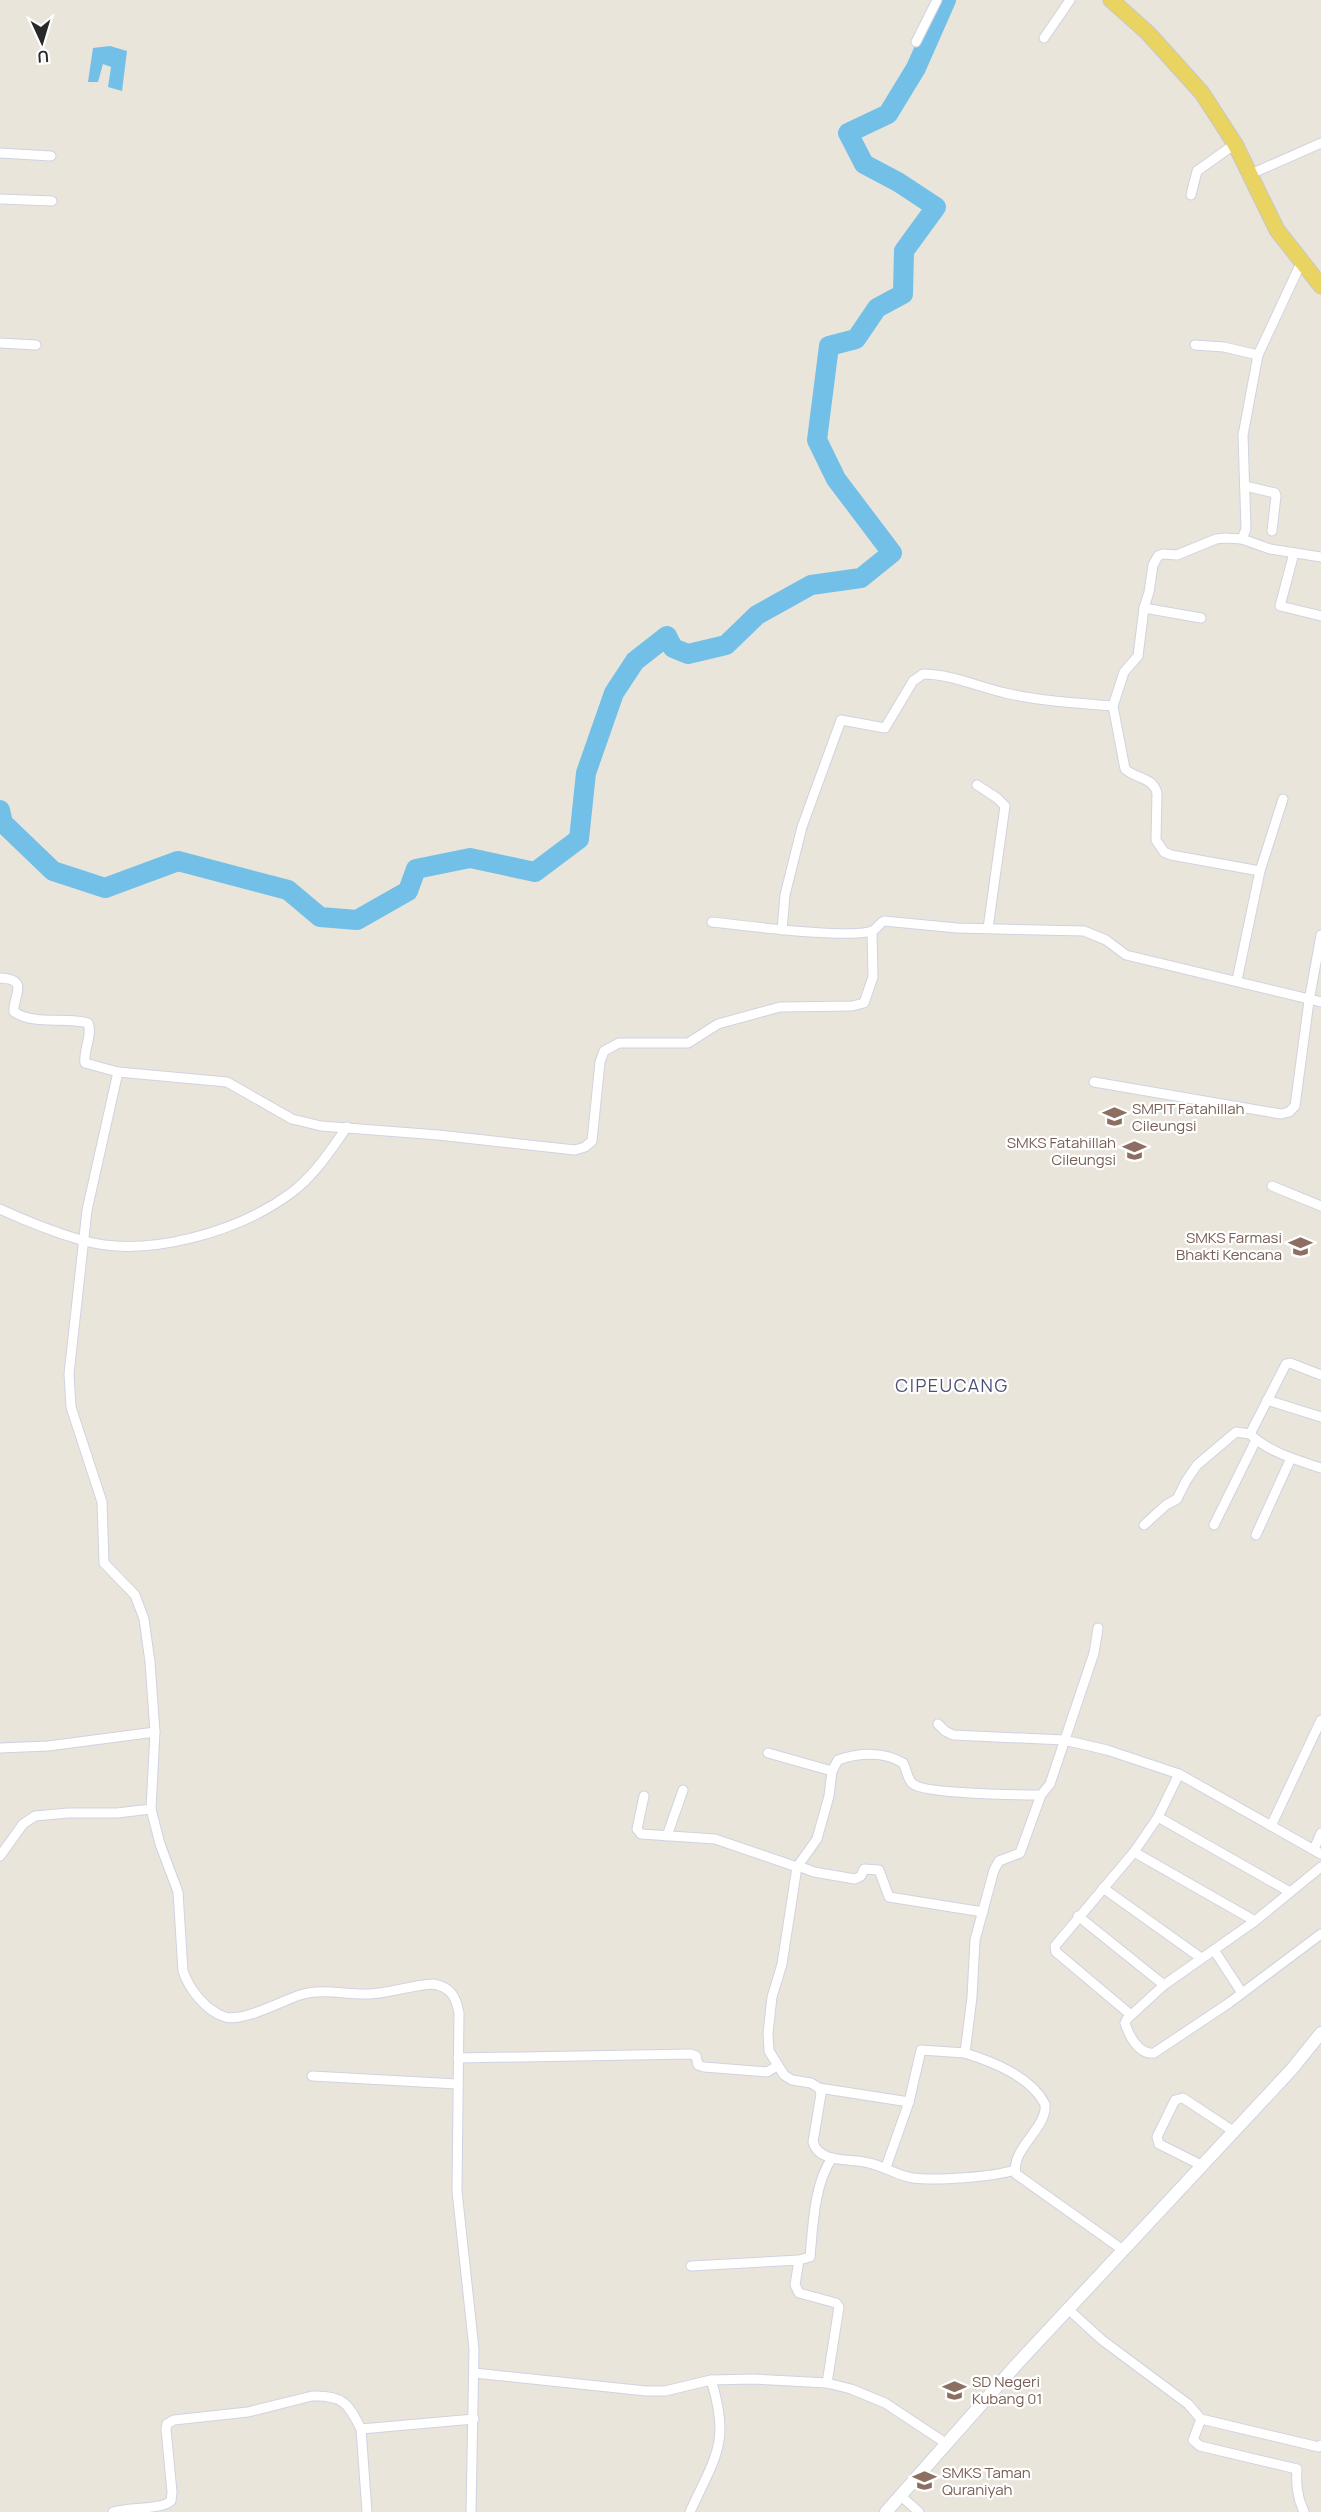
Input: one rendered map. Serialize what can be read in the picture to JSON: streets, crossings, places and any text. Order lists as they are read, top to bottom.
{
  "districts": ["CIPEUCANG"],
  "places": {
    "school or university": [
      "SMPIT Fatahillah Cileungsi",
      "SMKS Fatahillah Cileungsi",
      "SMKS Farmasi Bhakti Kencana",
      "SD Negeri Kubang 01",
      "SMKS Taman Quraniyah"
    ]
  },
  "north": "bottom"
}
